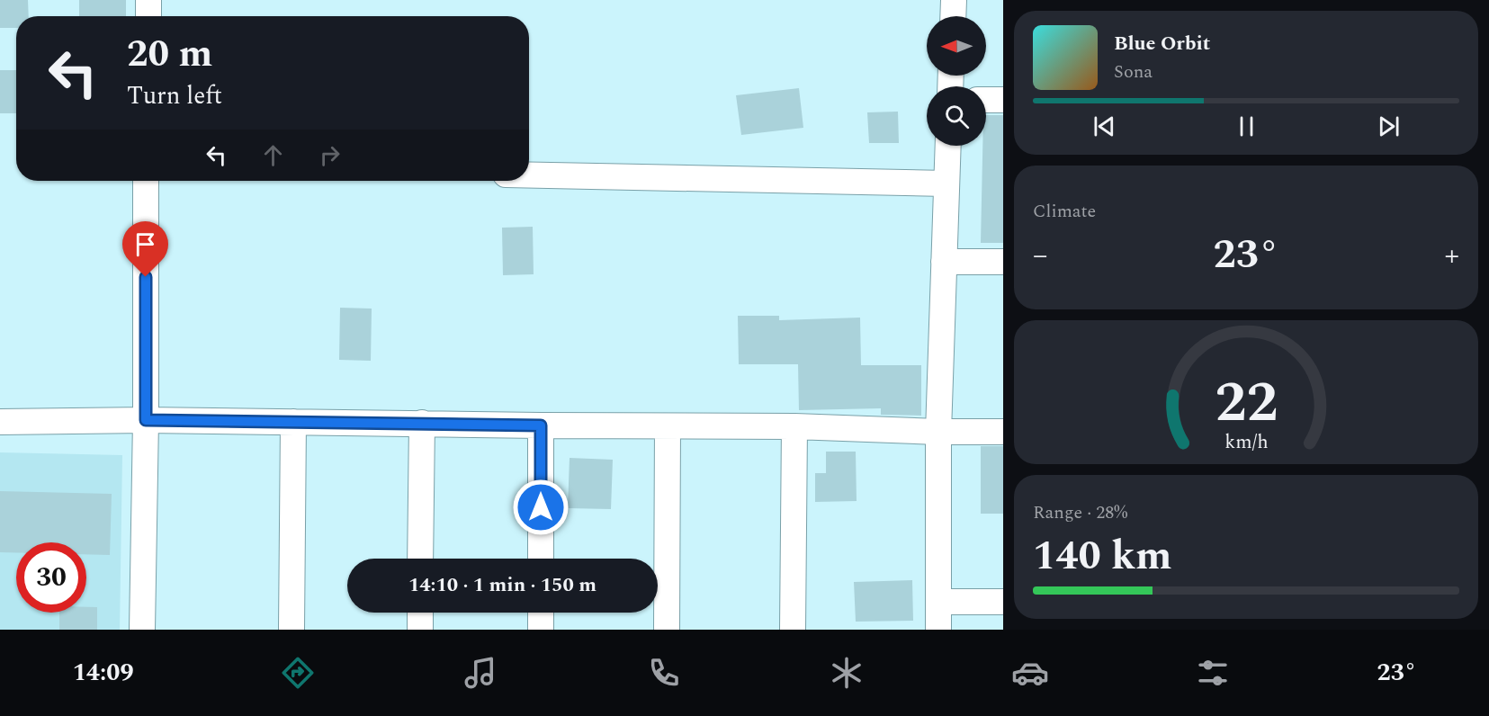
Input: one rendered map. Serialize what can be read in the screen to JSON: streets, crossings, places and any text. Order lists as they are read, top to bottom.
{
  "north": "left",
  "page": {
    "turn": ["20 m", "Turn left"],
    "song": ["Blue Orbit", "Sona"],
    "tile": [
      "Climate",
      ["Range · 28%", "140 km"]
    ],
    "heat": ["−", "23°", "+"],
    "limit": "30",
    "trip": "14:10 · 1 min · 150 m",
    "tabs": ["14:09", "23°"],
    "gauge": ["22", "km/h"]
  }
}
